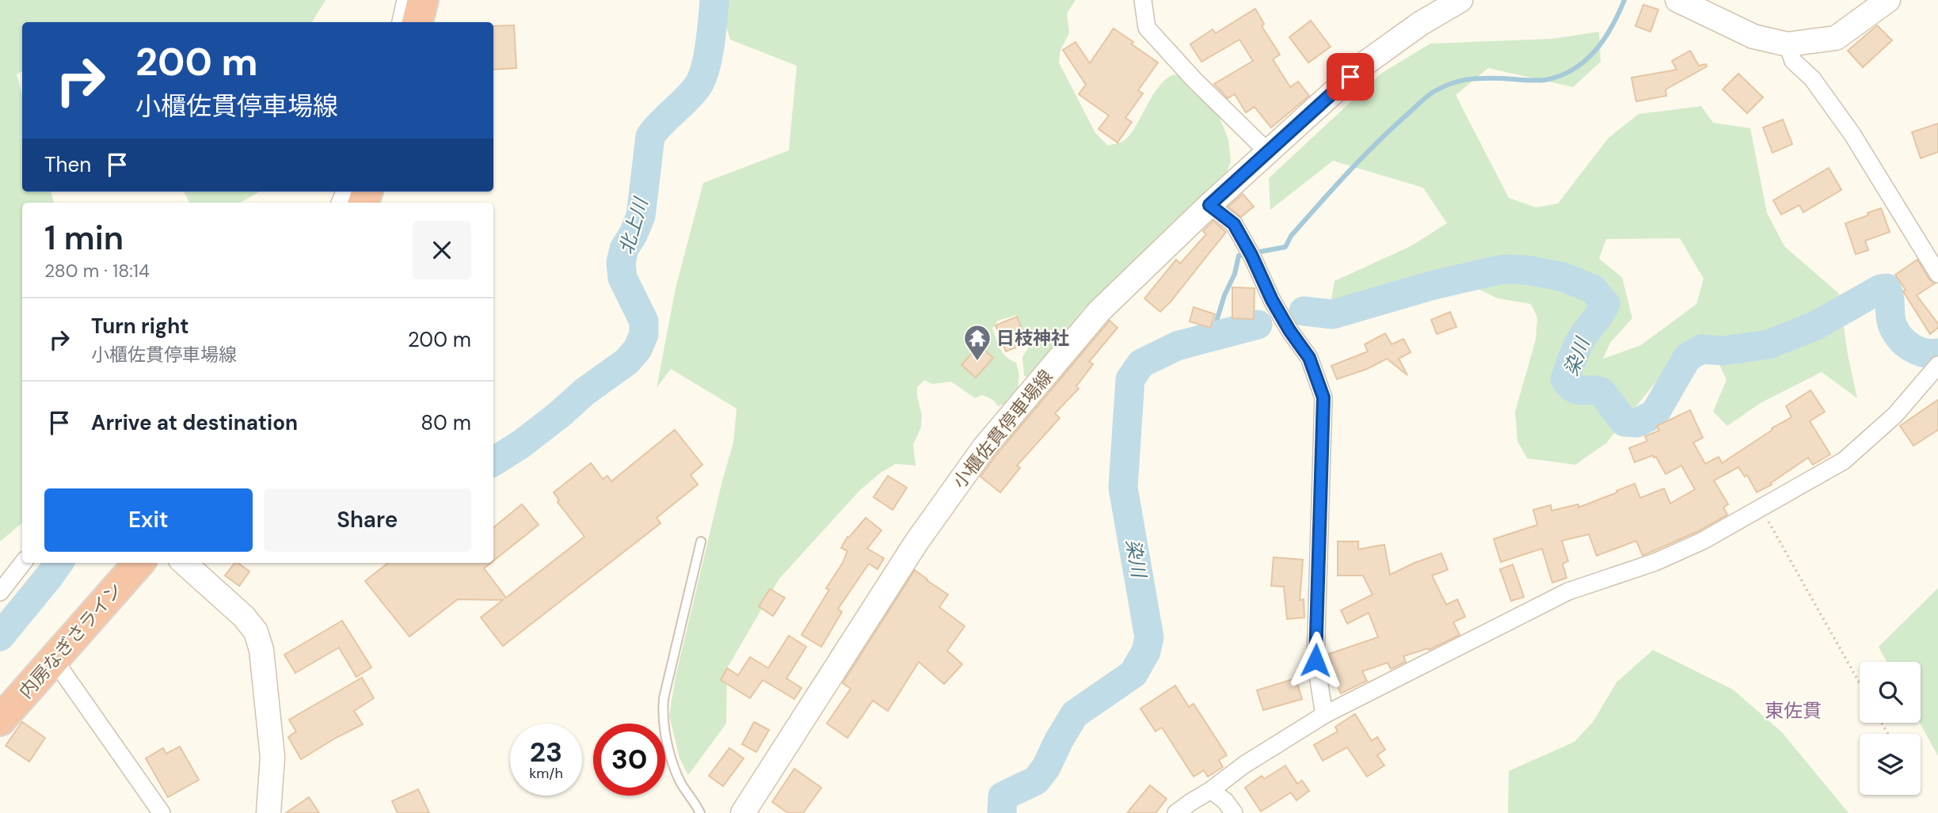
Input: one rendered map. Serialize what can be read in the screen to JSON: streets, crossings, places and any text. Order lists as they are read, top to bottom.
{
  "streets": {
    "highway": ["内房なぎさライン"],
    "main road": ["小櫃佐貫停車場線"]
  },
  "districts": ["東佐貫"],
  "water": ["北上川", "染川"],
  "places": {
    "temple": ["日枝神社"]
  },
  "page": {
    "turn": ["200 m", "小櫃佐貫停車場線"],
    "then": "Then",
    "heading": ["1 min", "280 m · 18:14"],
    "list": [
      {
        "name": "Turn right",
        "note": "小櫃佐貫停車場線",
        "value": "200 m"
      },
      {
        "name": "Arrive at destination",
        "value": "80 m"
      }
    ],
    "buttons": ["Exit", "Share"],
    "speed": "23 km/h",
    "limit": "30"
  }
}
